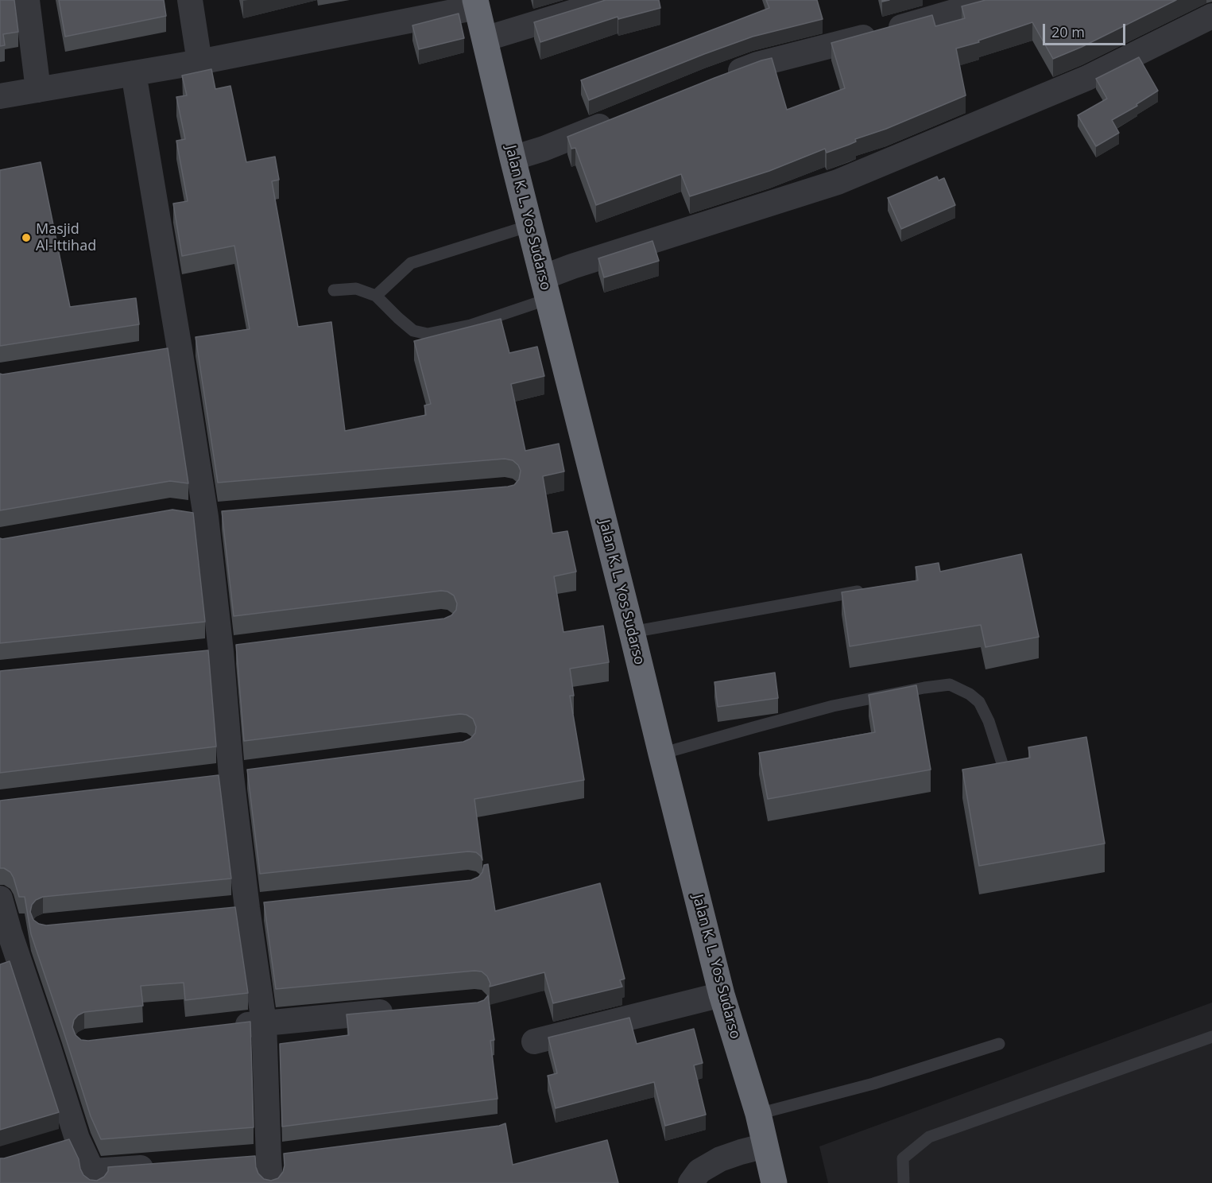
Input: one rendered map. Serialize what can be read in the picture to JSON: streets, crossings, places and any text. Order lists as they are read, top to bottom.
{
  "streets": {
    "highway": ["Jalan K. L. Yos Sudarso"]
  },
  "places": ["Masjid Al-Ittihad"],
  "scale_bar": "20 m"
}
